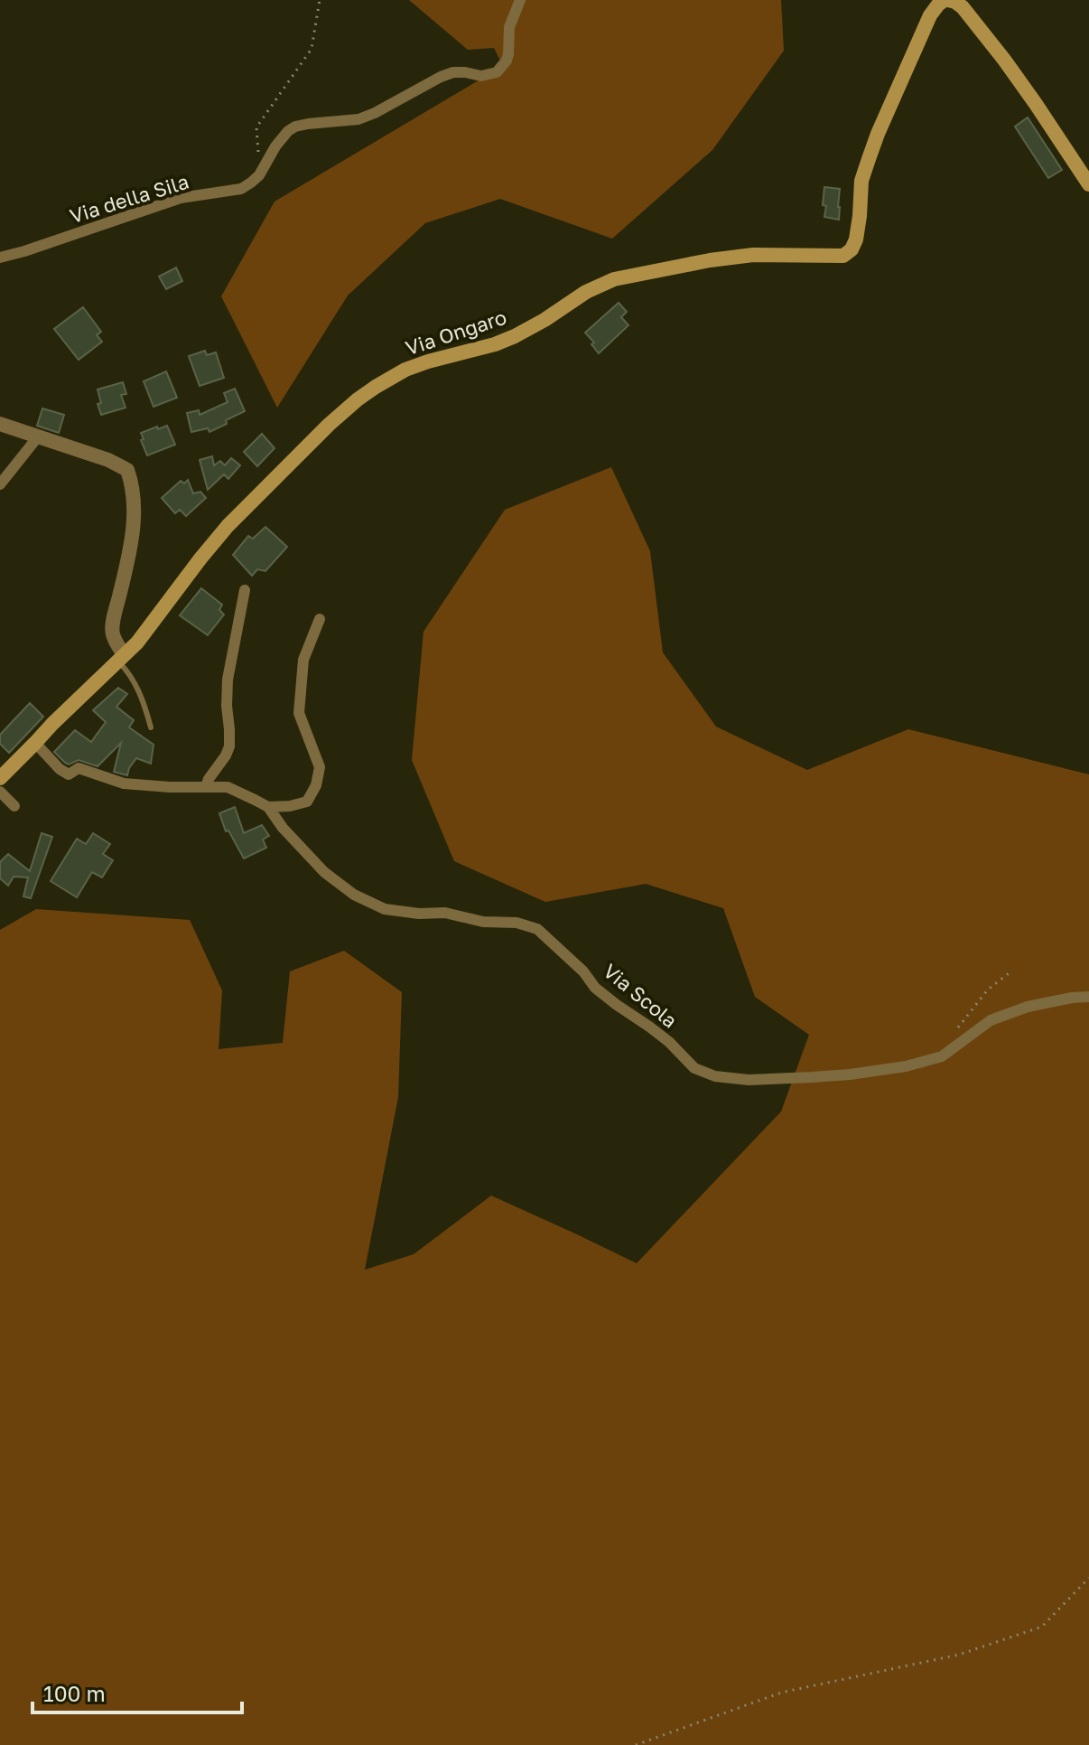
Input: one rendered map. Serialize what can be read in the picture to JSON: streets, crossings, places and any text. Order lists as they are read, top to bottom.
{
  "streets": {
    "main road": ["Via Ongaro"],
    "street": ["Via della Sila", "Via Scola"]
  },
  "crossings": [
    ["Via Ongaro", "Via Scola"]
  ],
  "scale_bar": "100 m"
}
